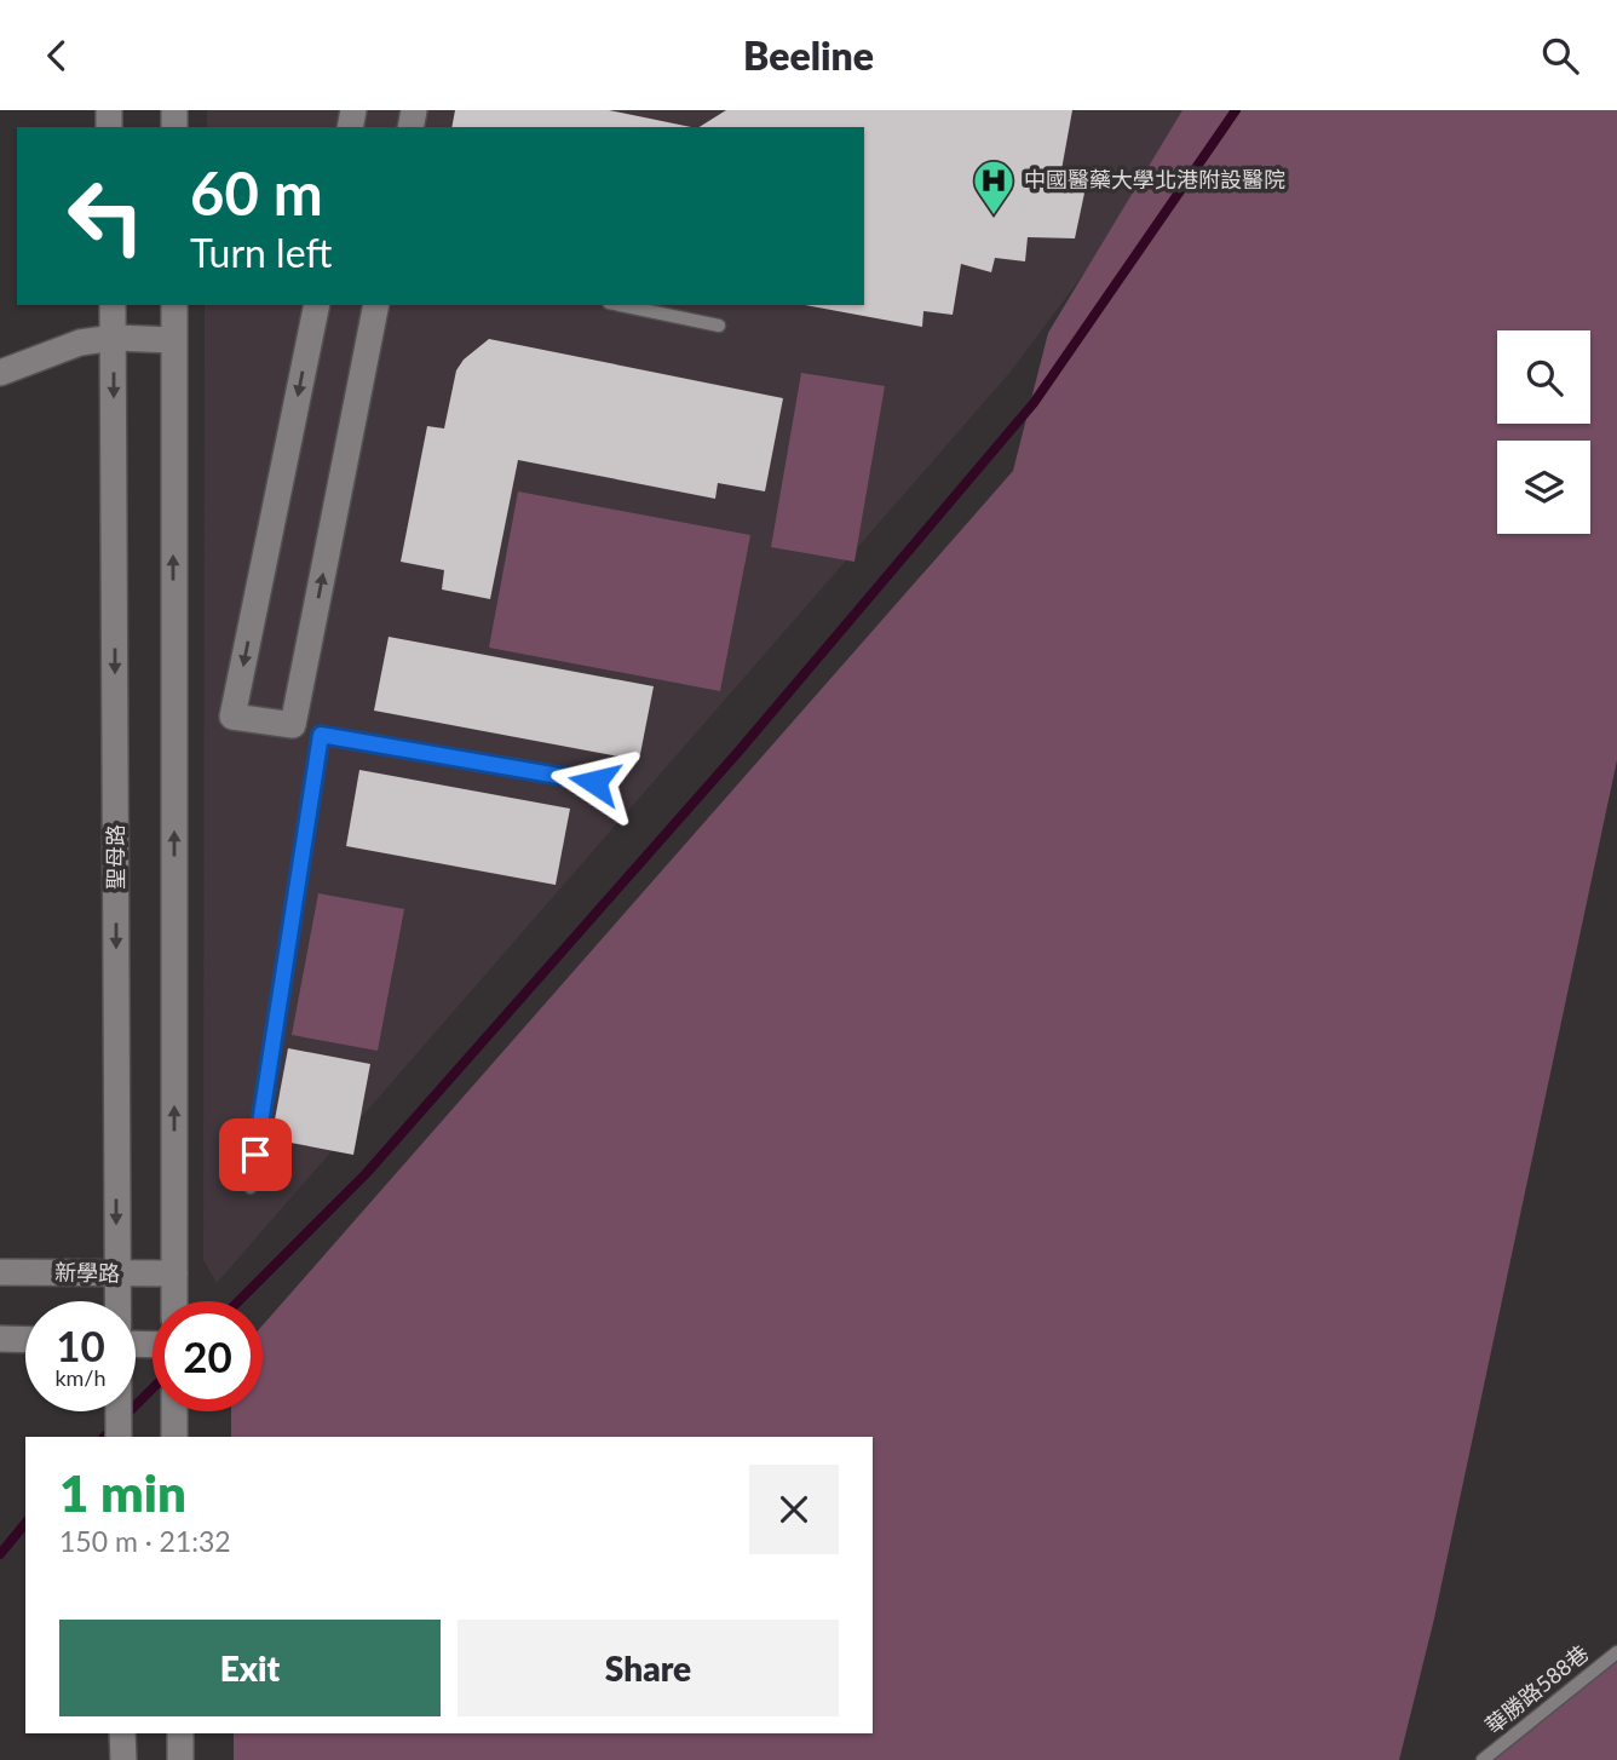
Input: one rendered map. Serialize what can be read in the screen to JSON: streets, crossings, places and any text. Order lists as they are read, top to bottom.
{
  "streets": {
    "street": ["聖母路", "新學路"],
    "lane": ["華勝路588巷"]
  },
  "crossings": [
    ["聖母路", "新學路"]
  ],
  "places": {
    "hospital": ["中國醫藥大學北港附設醫院"]
  },
  "page": {
    "header": "Beeline",
    "turn": ["60 m", "Turn left"],
    "speed": "10 km/h",
    "limit": "20",
    "heading": ["1 min", "150 m · 21:32"],
    "buttons": ["Exit", "Share"]
  }
}
